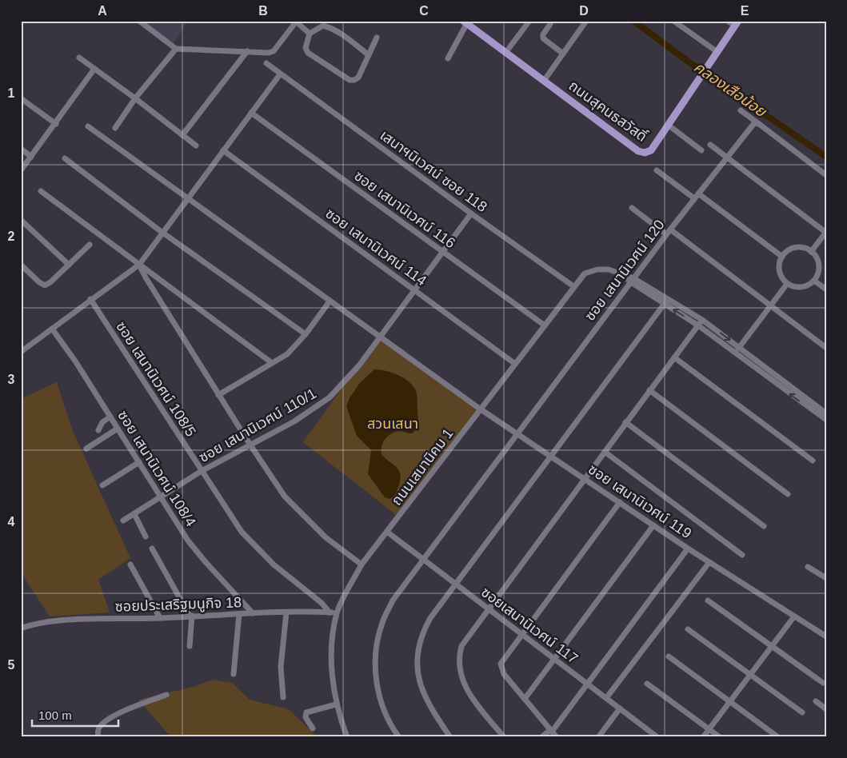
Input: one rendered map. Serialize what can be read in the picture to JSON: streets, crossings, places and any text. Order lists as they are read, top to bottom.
{
  "streets": {
    "main road": ["ถนนสุคนธสวัสดิ์"],
    "street": [
      "เสนาฯนิเวศน์ ซอย 118",
      "ซอย เสนานิเวศน์ 116",
      "ซอย เสนานิเวศน์ 114",
      "ซอย เสนานิเวศน์ 120",
      "ซอย เสนานิเวศน์ 108/5",
      "ซอย เสนานิเวศน์ 110/1",
      "ถนนเสนานิคม 1",
      "ซอย เสนานิเวศน์ 108/4",
      "ซอย เสนานิเวศน์ 119",
      "ซอยประเสริฐมนูกิจ 18",
      "ซอยเสนานิเวศน์ 117"
    ]
  },
  "crossings": [
    ["เสนาฯนิเวศน์ ซอย 118", "ซอย เสนานิเวศน์ 110/1"],
    ["เสนาฯนิเวศน์ ซอย 118", "ถนนเสนานิคม 1"],
    ["ซอย เสนานิเวศน์ 116", "ซอย เสนานิเวศน์ 110/1"],
    ["ซอย เสนานิเวศน์ 116", "ถนนเสนานิคม 1"],
    ["ซอย เสนานิเวศน์ 114", "ซอย เสนานิเวศน์ 110/1"],
    ["ซอย เสนานิเวศน์ 114", "ถนนเสนานิคม 1"],
    ["ซอย เสนานิเวศน์ 120", "ถนนเสนานิคม 1"],
    ["ซอย เสนานิเวศน์ 120", "ซอย เสนานิเวศน์ 119"],
    ["ซอย เสนานิเวศน์ 120", "ซอยเสนานิเวศน์ 117"],
    ["ซอย เสนานิเวศน์ 108/5", "ซอย เสนานิเวศน์ 110/1"],
    ["ซอย เสนานิเวศน์ 108/5", "ซอยประเสริฐมนูกิจ 18"],
    ["ซอย เสนานิเวศน์ 110/1", "ซอย เสนานิเวศน์ 108/4"],
    ["ซอย เสนานิเวศน์ 110/1", "ซอย เสนานิเวศน์ 119"],
    ["ถนนเสนานิคม 1", "ซอย เสนานิเวศน์ 119"],
    ["ถนนเสนานิคม 1", "ซอยประเสริฐมนูกิจ 18"],
    ["ถนนเสนานิคม 1", "ซอยเสนานิเวศน์ 117"],
    ["ซอย เสนานิเวศน์ 108/4", "ซอยประเสริฐมนูกิจ 18"]
  ],
  "water": ["คลองเสือน้อย"],
  "parks": ["สวนเสนา"],
  "scale_bar": "100 m",
  "grid": {
    "columns": [
      "A",
      "B",
      "C",
      "D",
      "E"
    ],
    "rows": [
      "1",
      "2",
      "3",
      "4",
      "5"
    ]
  }
}
